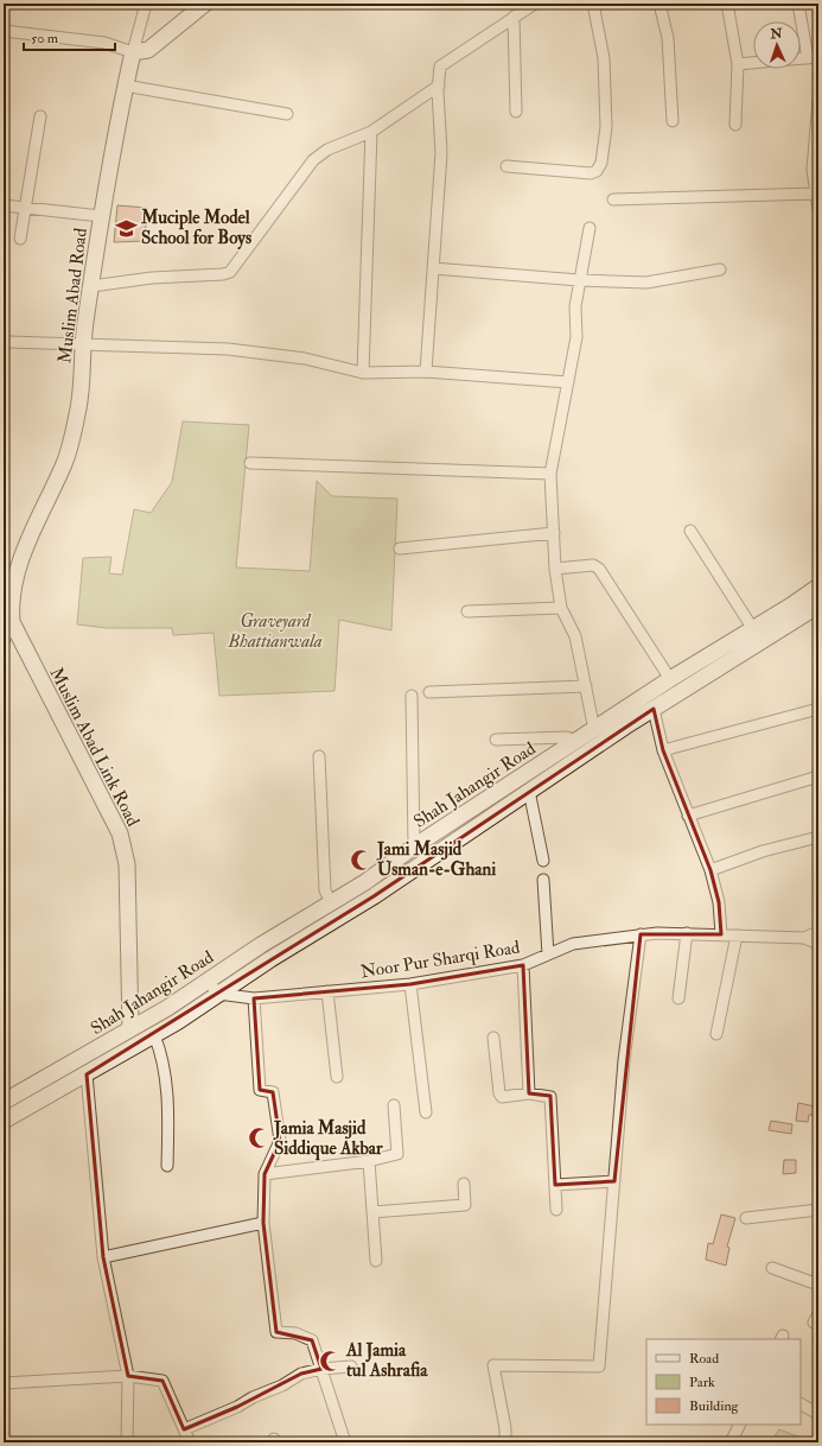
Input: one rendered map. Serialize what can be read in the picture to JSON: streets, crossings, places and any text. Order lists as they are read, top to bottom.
{
  "streets": {
    "street": [
      "Muslim Abad Road",
      "Muslim Abad Link Road",
      "Shah Jahangir Road",
      "Noor Pur Sharqi Road"
    ]
  },
  "crossings": [
    ["Muslim Abad Road", "Muslim Abad Link Road"],
    ["Muslim Abad Link Road", "Shah Jahangir Road"],
    ["Shah Jahangir Road", "Noor Pur Sharqi Road"]
  ],
  "parks": ["Graveyard Bhattianwala"],
  "places": {
    "school or university": ["Muciple Model School for Boys"],
    "mosque": ["Jami Masjid Usman-e-Ghani", "Jamia Masjid Siddique Akbar", "Al Jamia tul Ashrafia"]
  },
  "legend": ["Road", "Park", "Building"],
  "scale_bar": "50 m",
  "north": "top"
}
